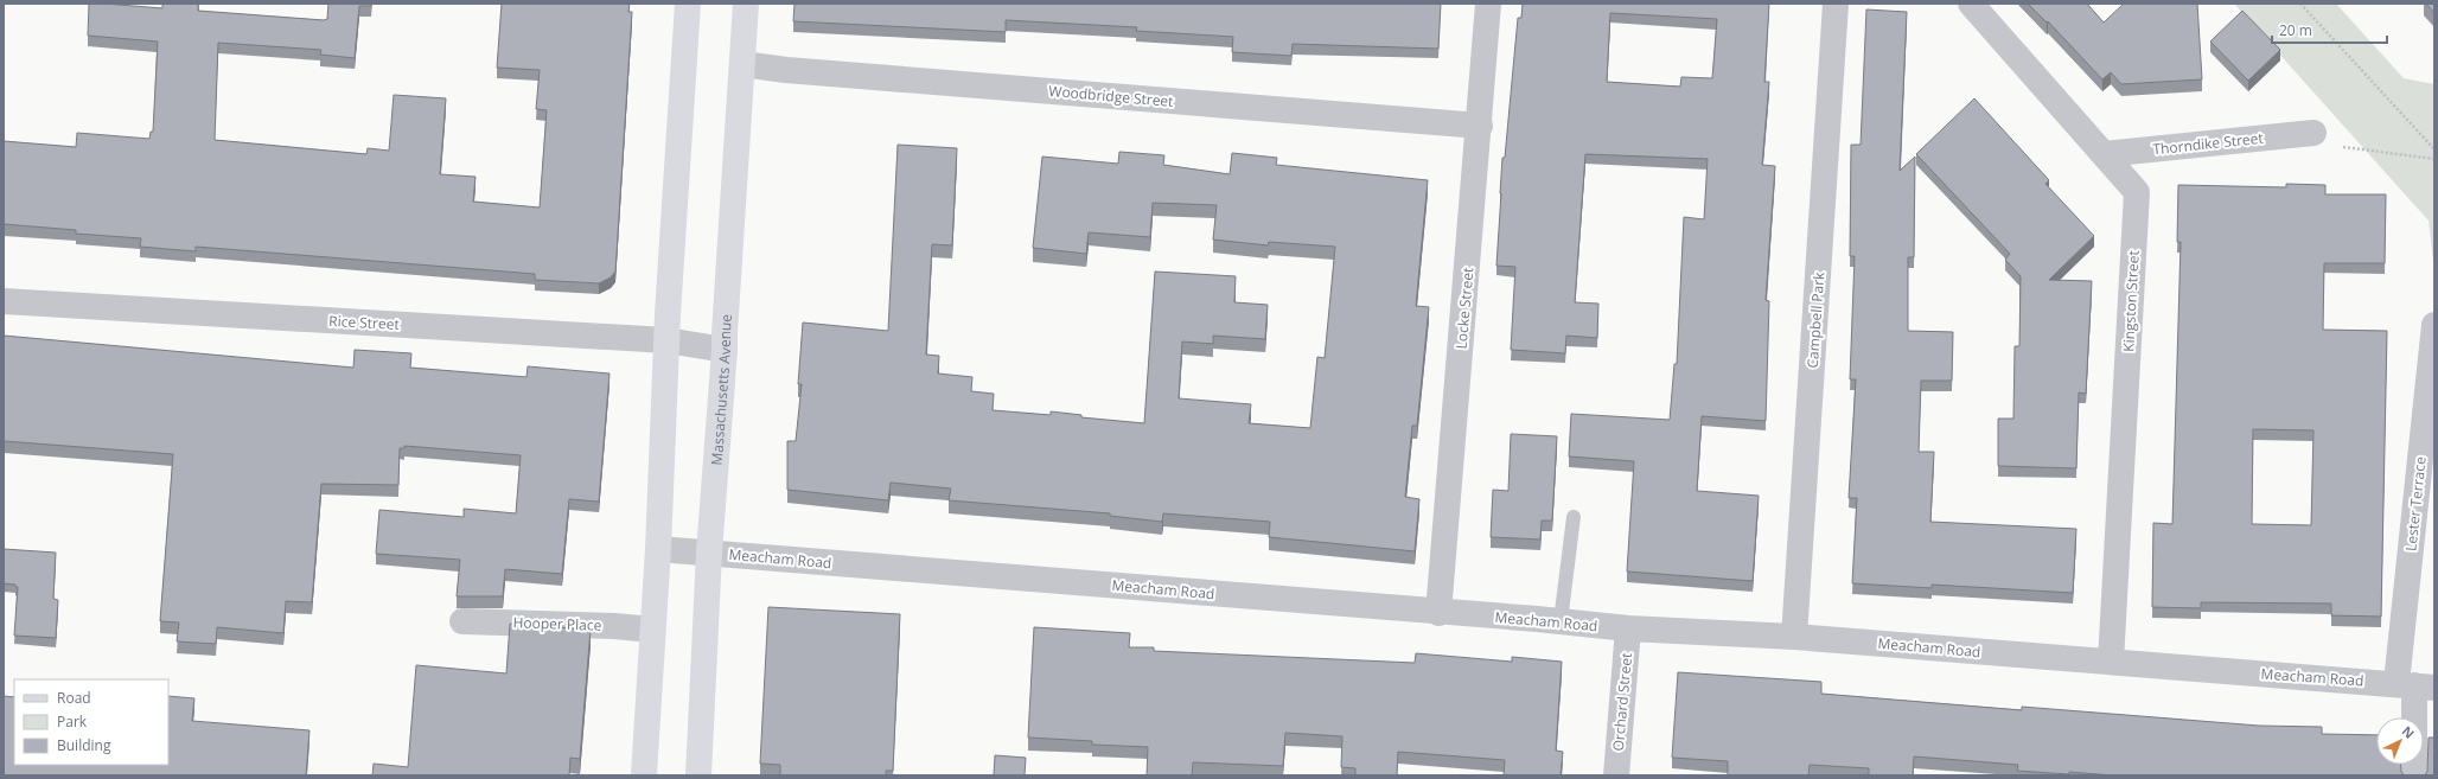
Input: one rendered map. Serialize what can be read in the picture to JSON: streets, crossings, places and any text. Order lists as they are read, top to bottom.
{
  "streets": {
    "main road": ["Massachusetts Avenue"],
    "street": [
      "Woodbridge Street",
      "Thorndike Street",
      "Kingston Street",
      "Locke Street",
      "Campbell Park",
      "Rice Street",
      "Lester Terrace",
      "Meacham Road",
      "Hooper Place",
      "Orchard Street"
    ]
  },
  "crossings": [
    ["Woodbridge Street", "Locke Street"],
    ["Woodbridge Street", "Massachusetts Avenue"],
    ["Thorndike Street", "Kingston Street"],
    ["Kingston Street", "Meacham Road"],
    ["Locke Street", "Meacham Road"],
    ["Campbell Park", "Meacham Road"],
    ["Rice Street", "Massachusetts Avenue"],
    ["Massachusetts Avenue", "Meacham Road"],
    ["Lester Terrace", "Meacham Road"],
    ["Meacham Road", "Orchard Street"]
  ],
  "legend": ["Road", "Park", "Building"],
  "scale_bar": "20 m",
  "north": "top right"
}
